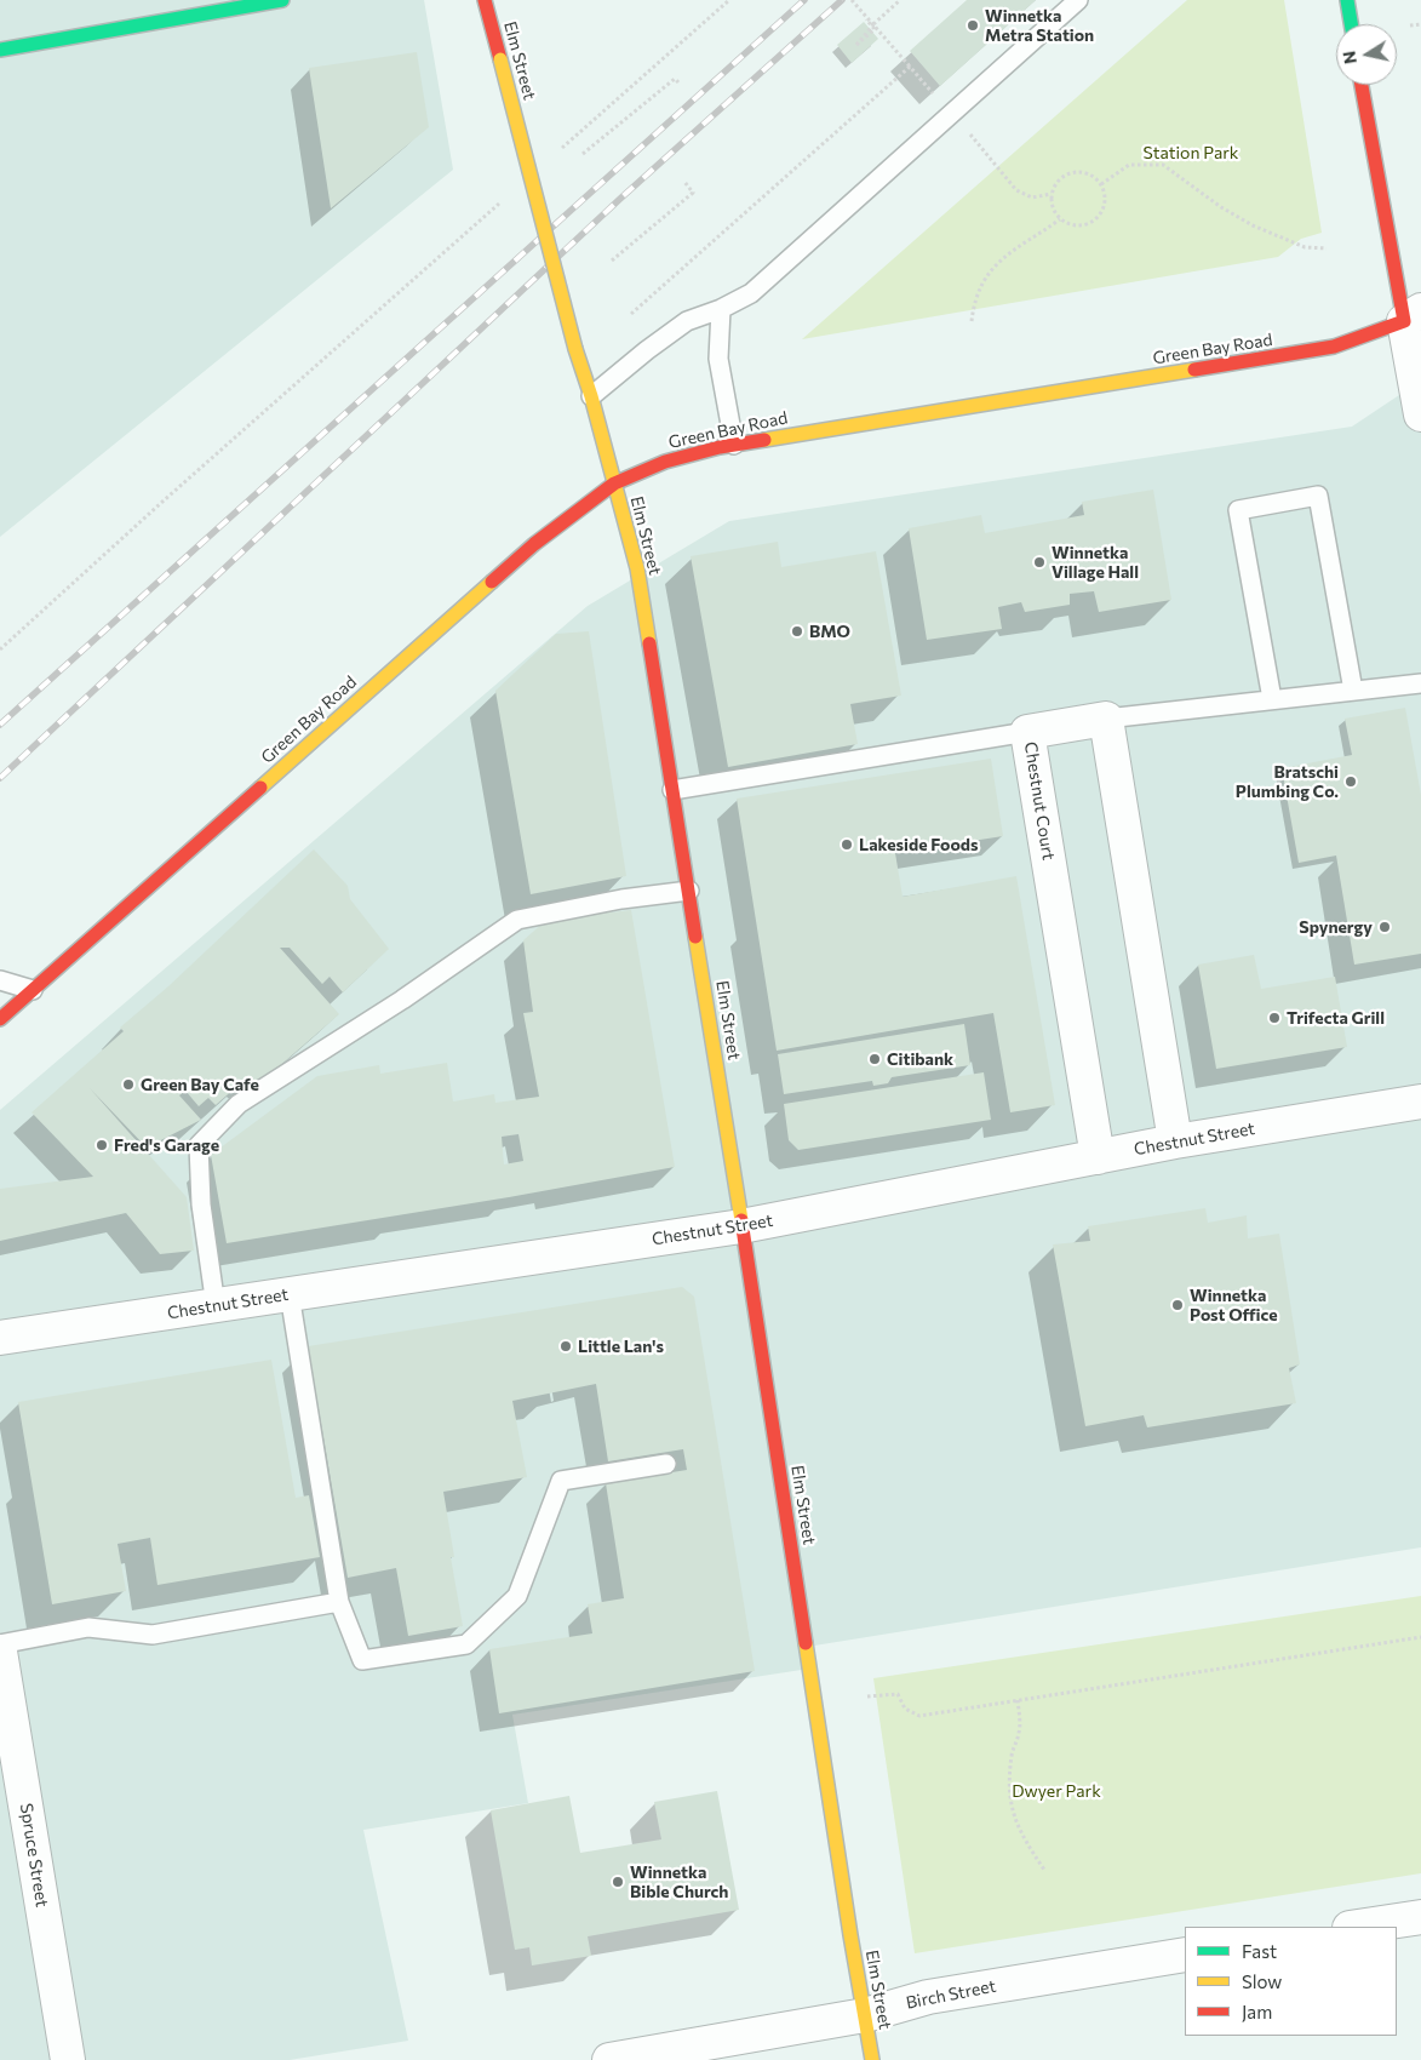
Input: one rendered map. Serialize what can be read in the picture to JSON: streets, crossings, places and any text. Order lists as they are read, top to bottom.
{
  "streets": {
    "street": [
      "Elm Street",
      "Green Bay Road",
      "Chestnut Court",
      "Chestnut Street",
      "Spruce Street",
      "Birch Street"
    ]
  },
  "crossings": [
    ["Elm Street", "Green Bay Road"],
    ["Elm Street", "Chestnut Street"],
    ["Elm Street", "Birch Street"],
    ["Chestnut Court", "Chestnut Street"]
  ],
  "parks": ["Station Park", "Dwyer Park"],
  "places": [
    "Winnetka Metra Station",
    "Winnetka Village Hall",
    "BMO",
    "Bratschi Plumbing Co.",
    "Lakeside Foods",
    "Spynergy",
    "Trifecta Grill",
    "Citibank",
    "Green Bay Cafe",
    "Fred's Garage",
    "Winnetka Post Office",
    "Little Lan's",
    "Winnetka Bible Church"
  ],
  "legend": ["Fast", "Slow", "Jam"],
  "north": "left"
}
